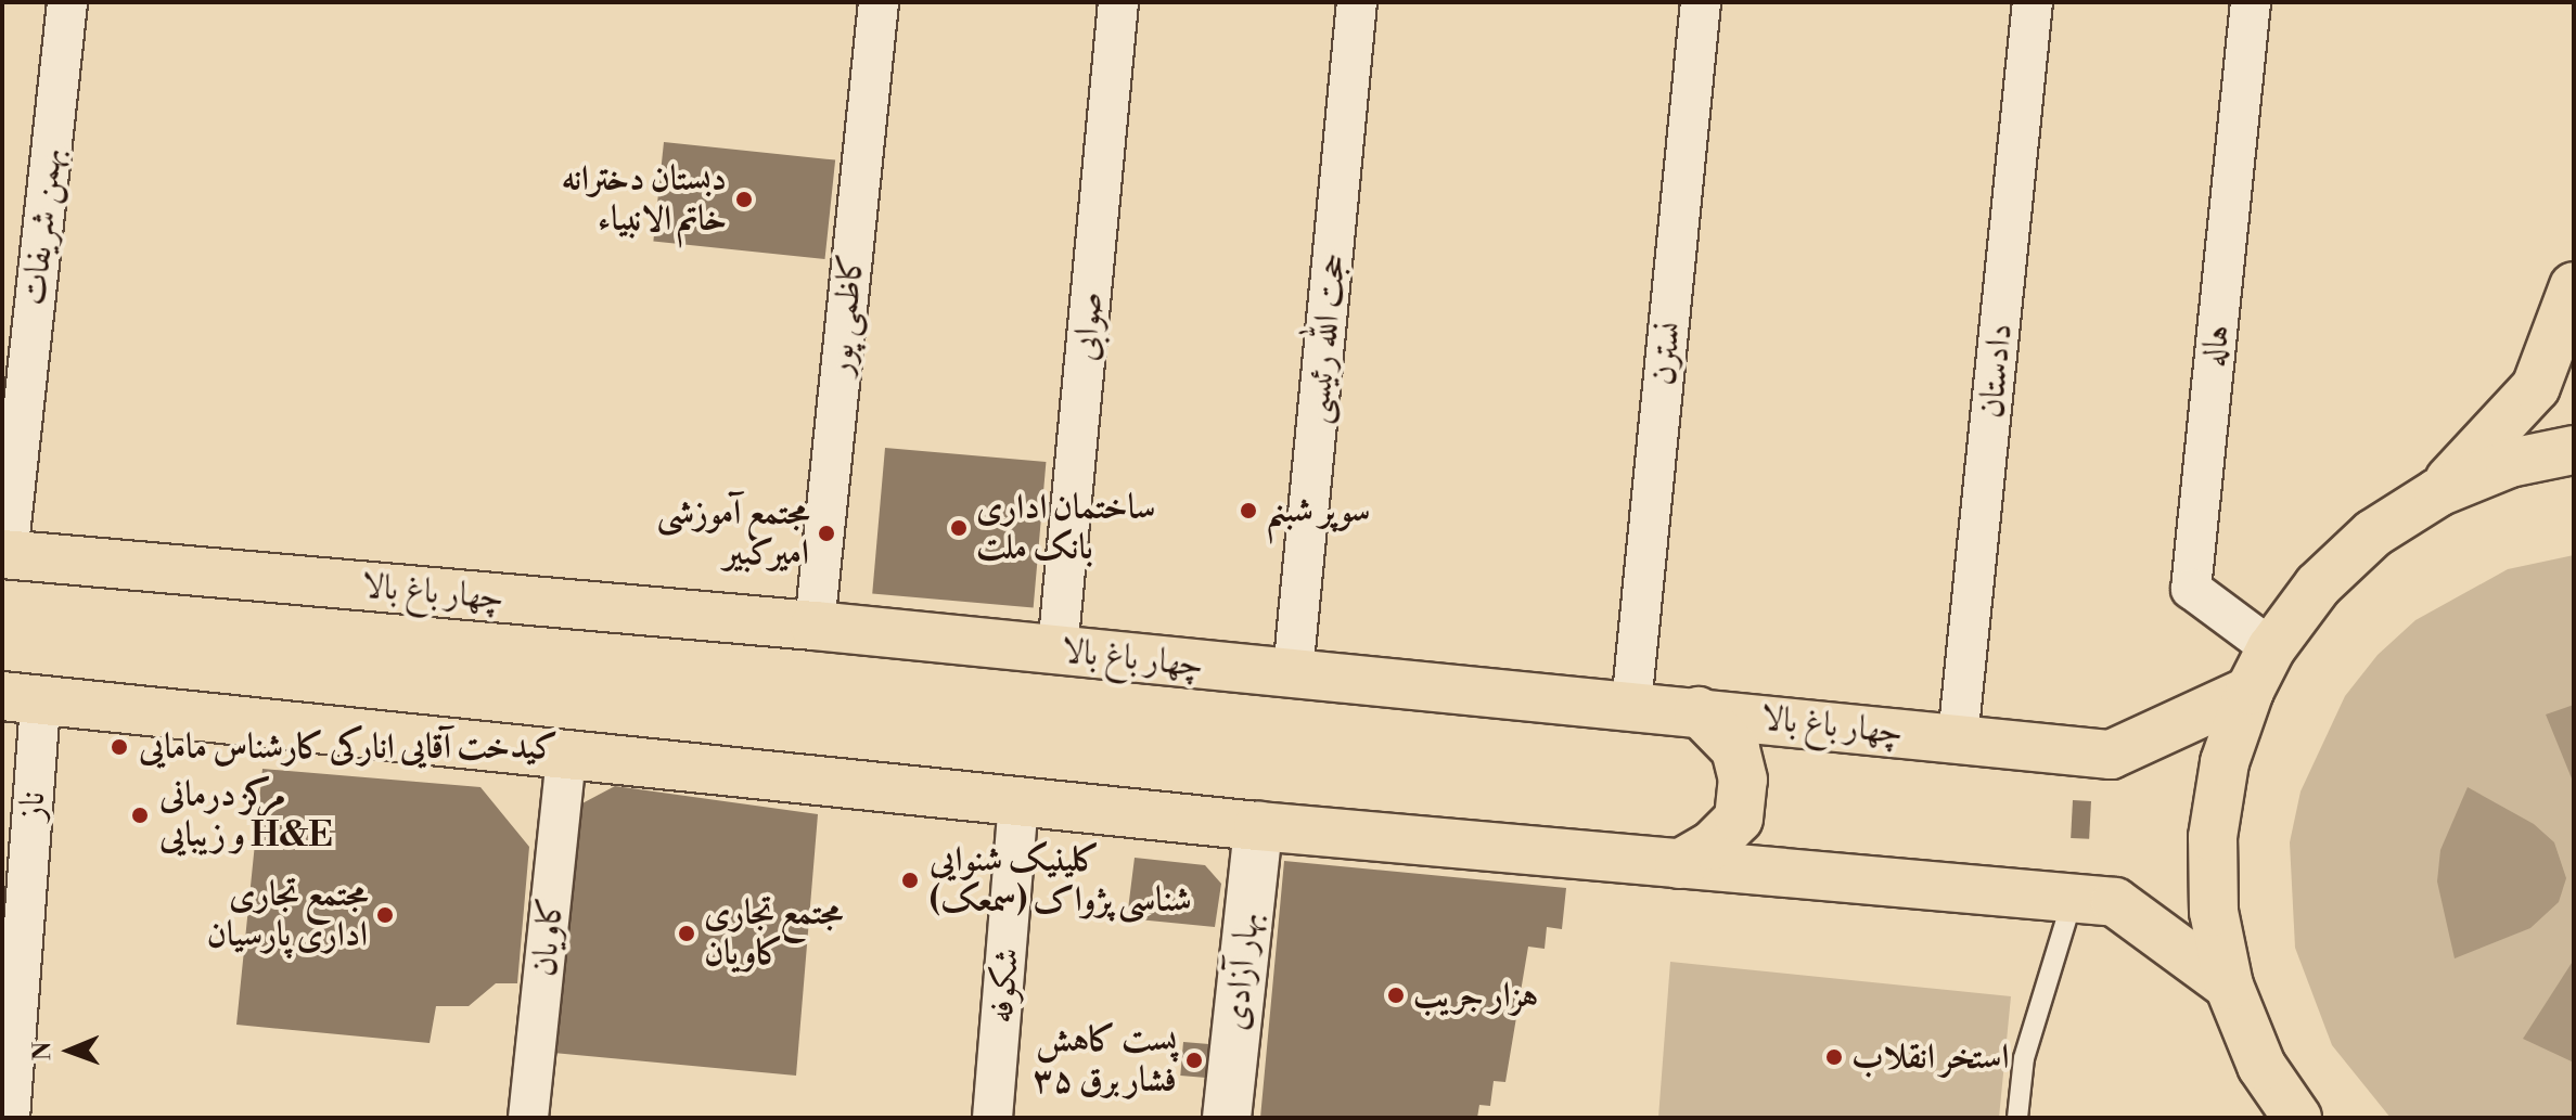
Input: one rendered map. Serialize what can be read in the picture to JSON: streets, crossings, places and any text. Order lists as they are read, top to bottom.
{
  "streets": {
    "main road": ["چهار باغ بالا"],
    "street": [
      "بهمن شریفات",
      "کاظمی پور",
      "صوابی",
      "حجت الله رئیسی",
      "هاله",
      "نسترن",
      "دادستان",
      "ناز",
      "کاویان",
      "بهار آزادی",
      "شکوفه"
    ]
  },
  "crossings": [
    ["بهمن شریفات", "چهار باغ بالا"],
    ["کاظمی پور", "چهار باغ بالا"],
    ["صوابی", "چهار باغ بالا"],
    ["حجت الله رئیسی", "چهار باغ بالا"],
    ["نسترن", "چهار باغ بالا"],
    ["دادستان", "چهار باغ بالا"]
  ],
  "places": [
    "دبستان دخترانه خاتم الانبیاء",
    "سوپر شبنم",
    "ساختمان اداری بانک ملت",
    "مجتمع آموزشی امیرکبیر",
    "کیدخت آقایی انارکی کارشناس مامایی",
    "مرکز درمانی و زیبایی H&E",
    "کلینیک شنوایی شناسی پژواک (سمعک)",
    "مجتمع تجاری اداری پارسیان",
    "مجتمع تجاری کاویان",
    "هزار جریب",
    "استخر انقلاب",
    "پست کاهش فشار برق ۳۵"
  ],
  "north": "left"
}
